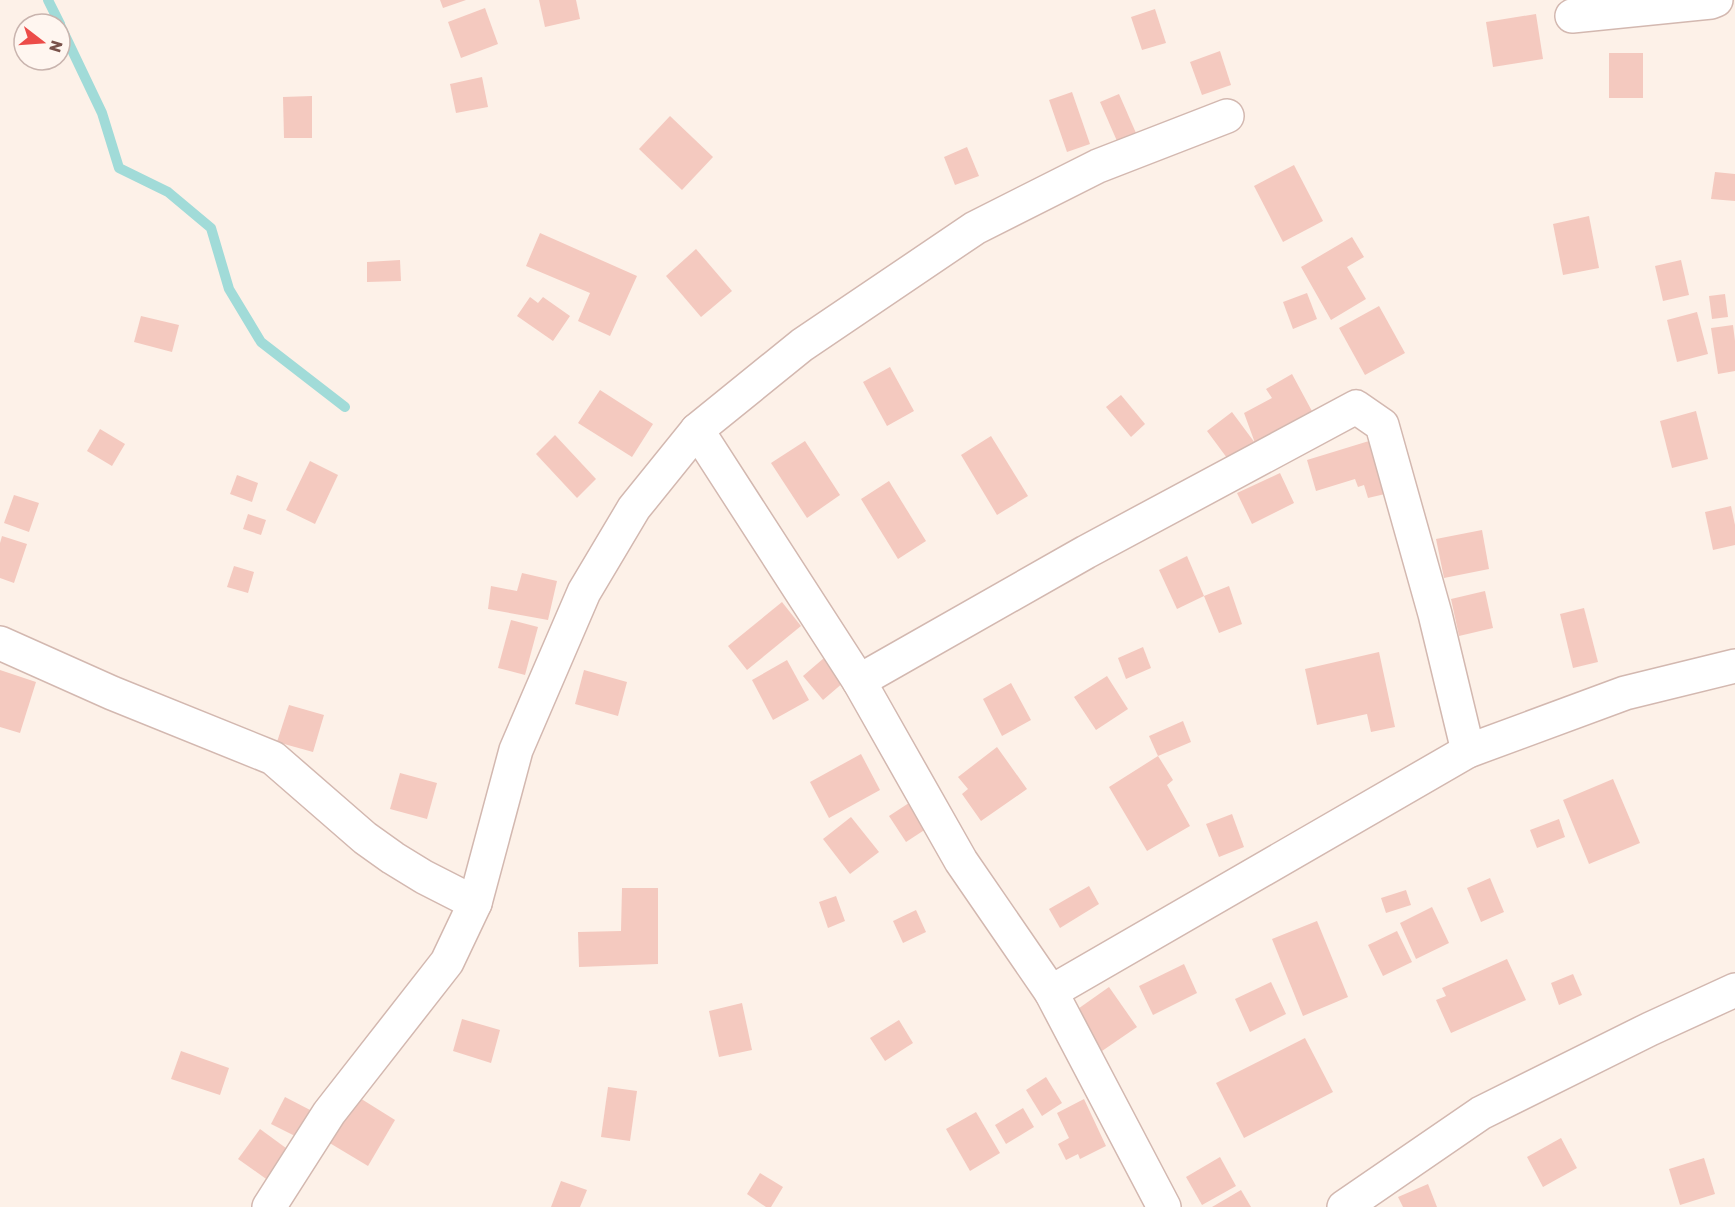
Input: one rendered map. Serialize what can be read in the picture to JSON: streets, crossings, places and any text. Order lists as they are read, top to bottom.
{
  "north": "right"
}
